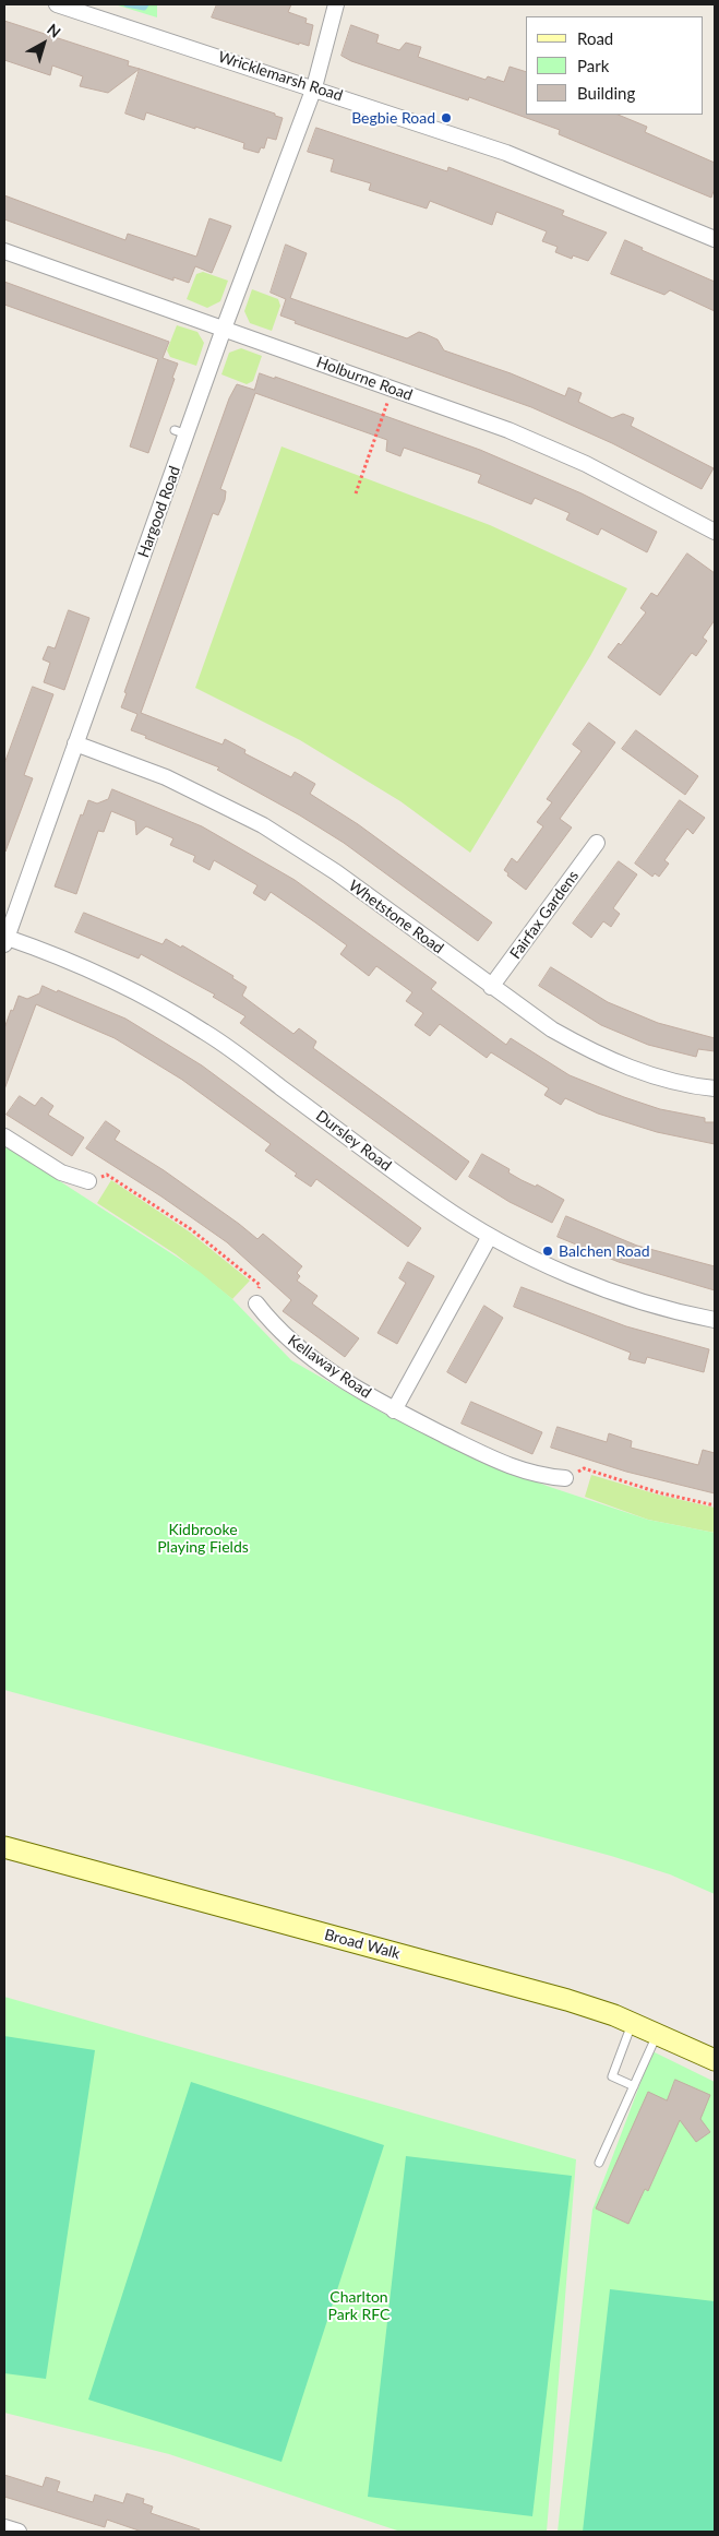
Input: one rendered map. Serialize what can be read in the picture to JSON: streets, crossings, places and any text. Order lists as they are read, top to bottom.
{
  "streets": {
    "street": [
      "Wricklemarsh Road",
      "Holburne Road",
      "Hargood Road",
      "Fairfax Gardens",
      "Whetstone Road",
      "Dursley Road",
      "Kellaway Road",
      "Broad Walk"
    ]
  },
  "crossings": [
    ["Wricklemarsh Road", "Hargood Road"],
    ["Holburne Road", "Hargood Road"],
    ["Hargood Road", "Whetstone Road"],
    ["Hargood Road", "Dursley Road"],
    ["Fairfax Gardens", "Whetstone Road"]
  ],
  "parks": ["Kidbrooke Playing Fields", "Charlton Park RFC"],
  "places": ["Begbie Road", "Balchen Road"],
  "legend": ["Road", "Park", "Building"],
  "north": "top right"
}
